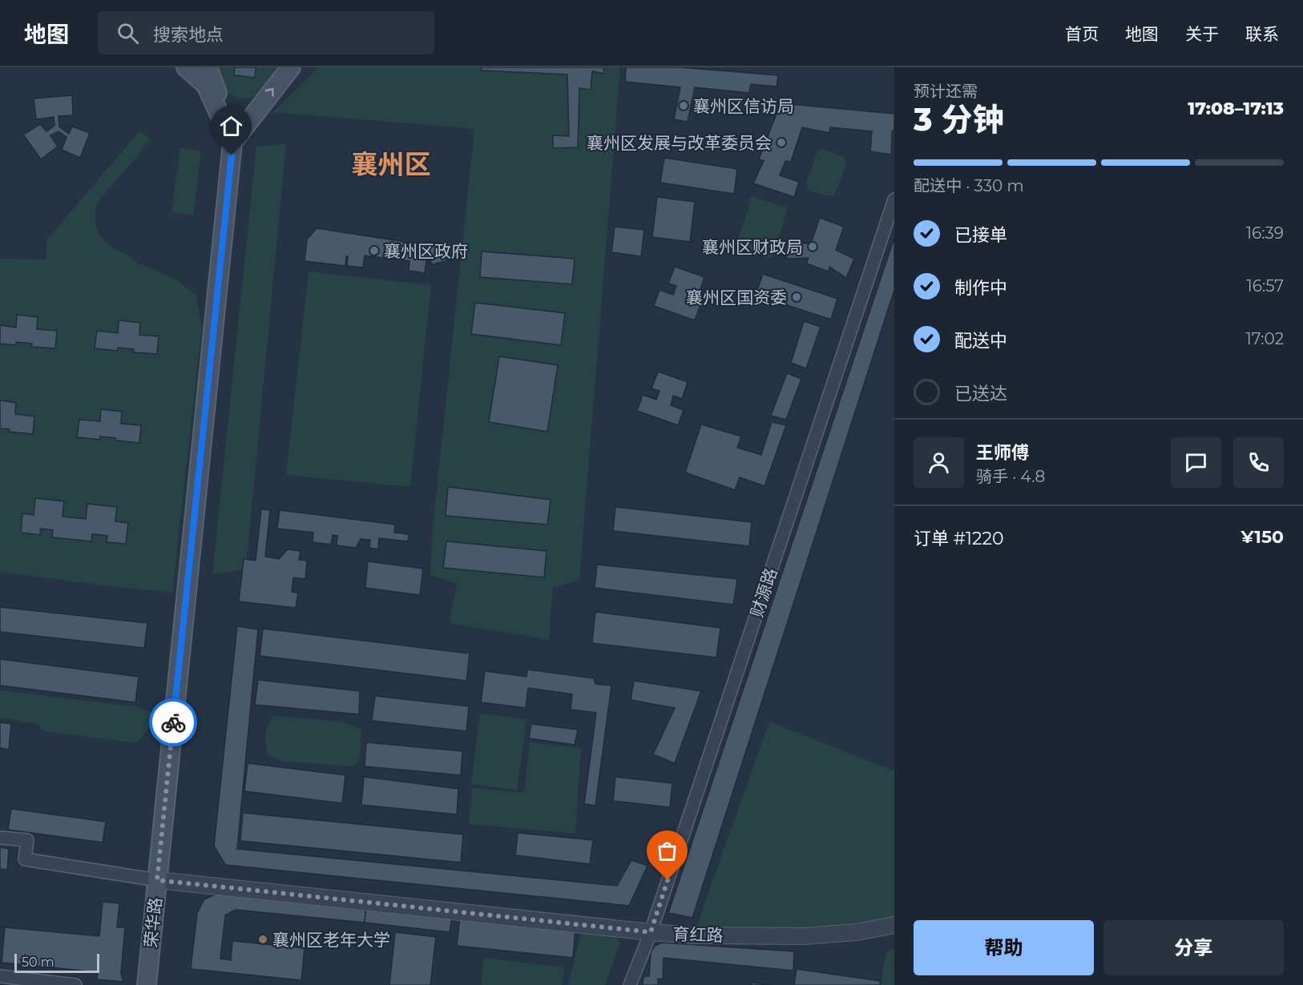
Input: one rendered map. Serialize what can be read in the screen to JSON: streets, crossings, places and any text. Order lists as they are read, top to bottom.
{
  "streets": {
    "main road": ["荣华路"],
    "street": ["财源路", "育红路"]
  },
  "crossings": [
    ["财源路", "育红路"],
    ["荣华路", "育红路"]
  ],
  "districts": ["襄州区"],
  "places": [
    "襄州区信访局",
    "襄州区发展与改革委员会",
    "襄州区财政局",
    "襄州区政府",
    "襄州区国资委",
    "襄州区老年大学"
  ],
  "scale_bar": "50 m",
  "page": {
    "header": "地图",
    "search": "搜索地点",
    "nav": [
      "首页",
      "地图",
      "关于",
      "联系"
    ],
    "heading": ["3 分钟", "预计还需", "17:08–17:13"],
    "panel": [
      "王师傅",
      "骑手 · 4.8",
      "订单 #1220",
      "¥150"
    ],
    "bar": "配送中 · 330 m",
    "list": [
      ["已接单", "16:39"],
      ["制作中", "16:57"],
      ["配送中", "17:02"],
      "已送达"
    ],
    "buttons": ["帮助", "分享"],
    "scale": "50 m"
  }
}
